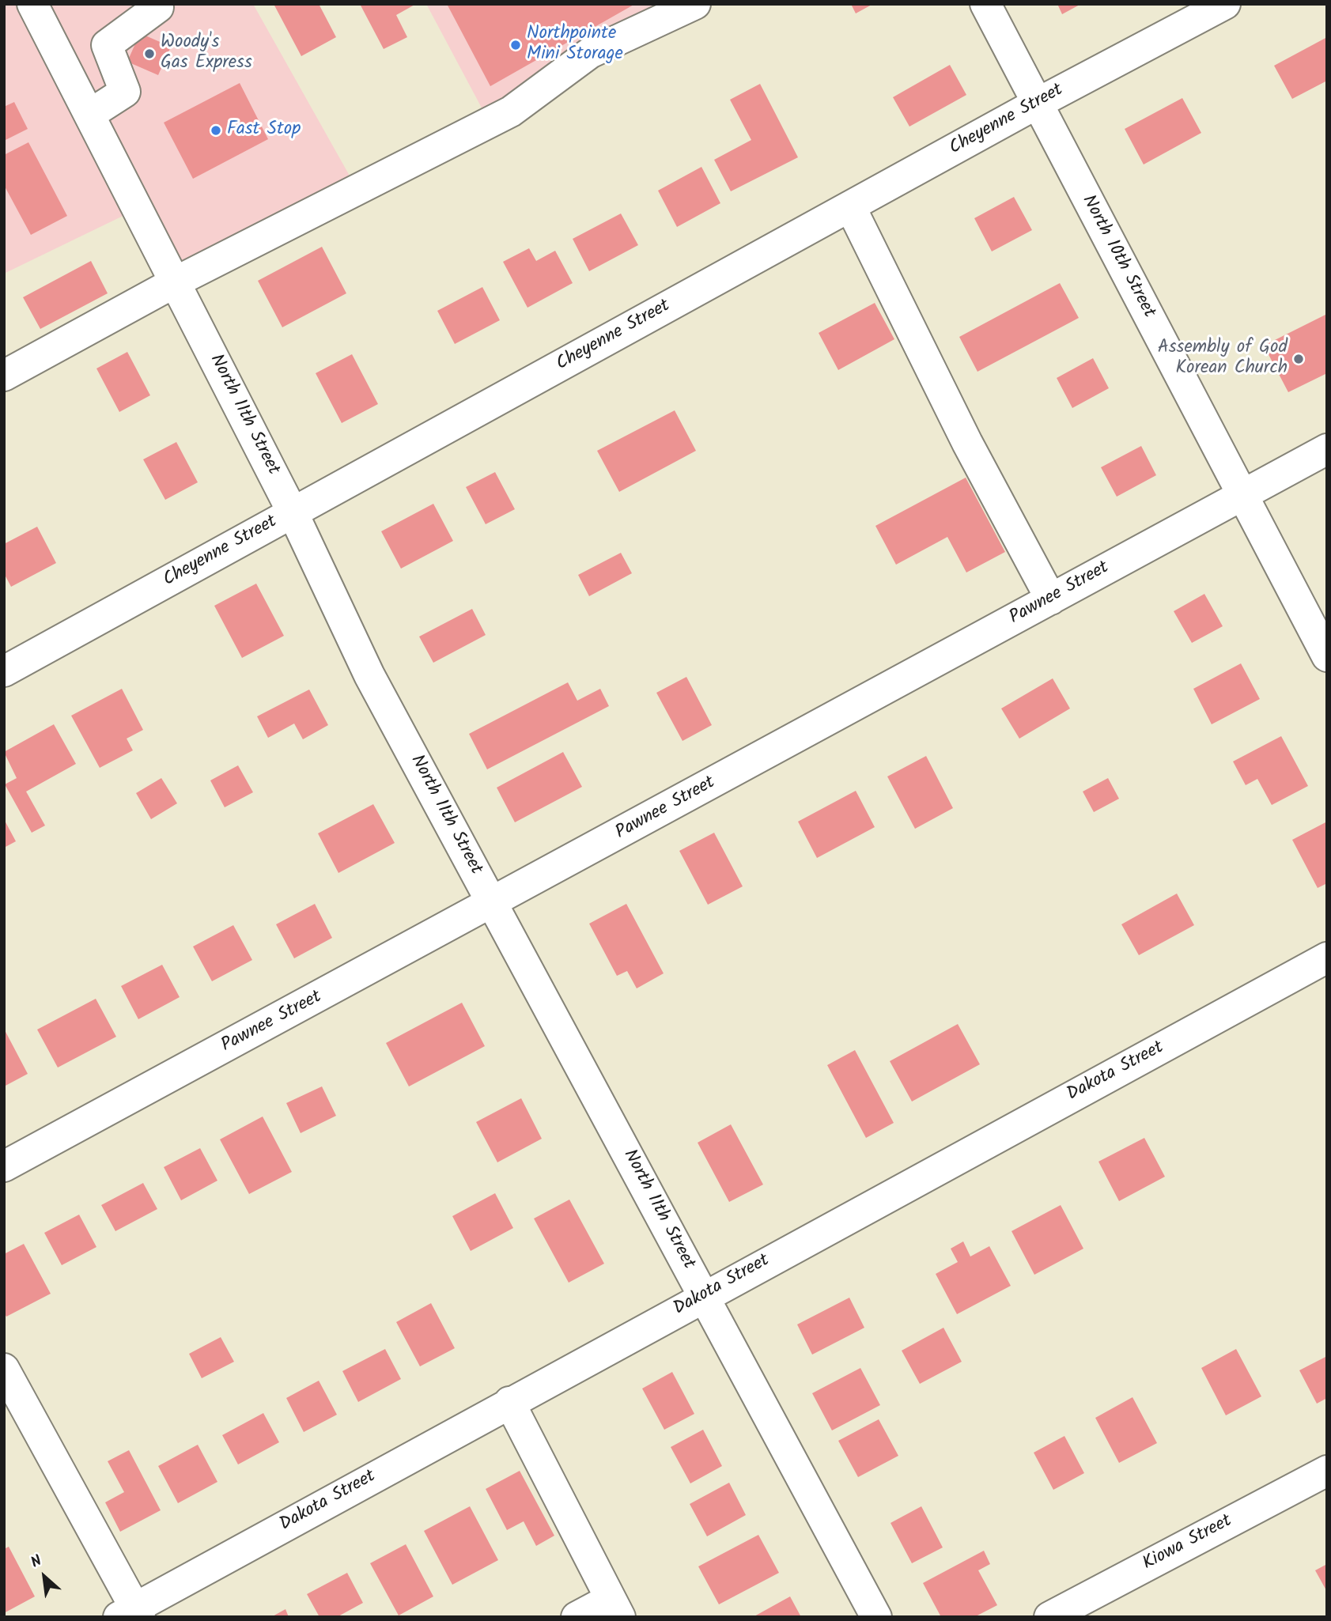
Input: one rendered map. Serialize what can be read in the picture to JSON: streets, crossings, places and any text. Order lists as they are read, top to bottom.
{
  "streets": {
    "street": [
      "Cheyenne Street",
      "North 10th Street",
      "North 11th Street",
      "Pawnee Street",
      "Dakota Street",
      "Kiowa Street"
    ]
  },
  "crossings": [
    ["Cheyenne Street", "North 10th Street"],
    ["Cheyenne Street", "North 11th Street"],
    ["North 10th Street", "Pawnee Street"],
    ["North 11th Street", "Pawnee Street"],
    ["North 11th Street", "Dakota Street"]
  ],
  "places": [
    "Northpointe Mini Storage",
    "Woody's Gas Express",
    "Fast Stop",
    "Assembly of God Korean Church"
  ],
  "north": "top left"
}
